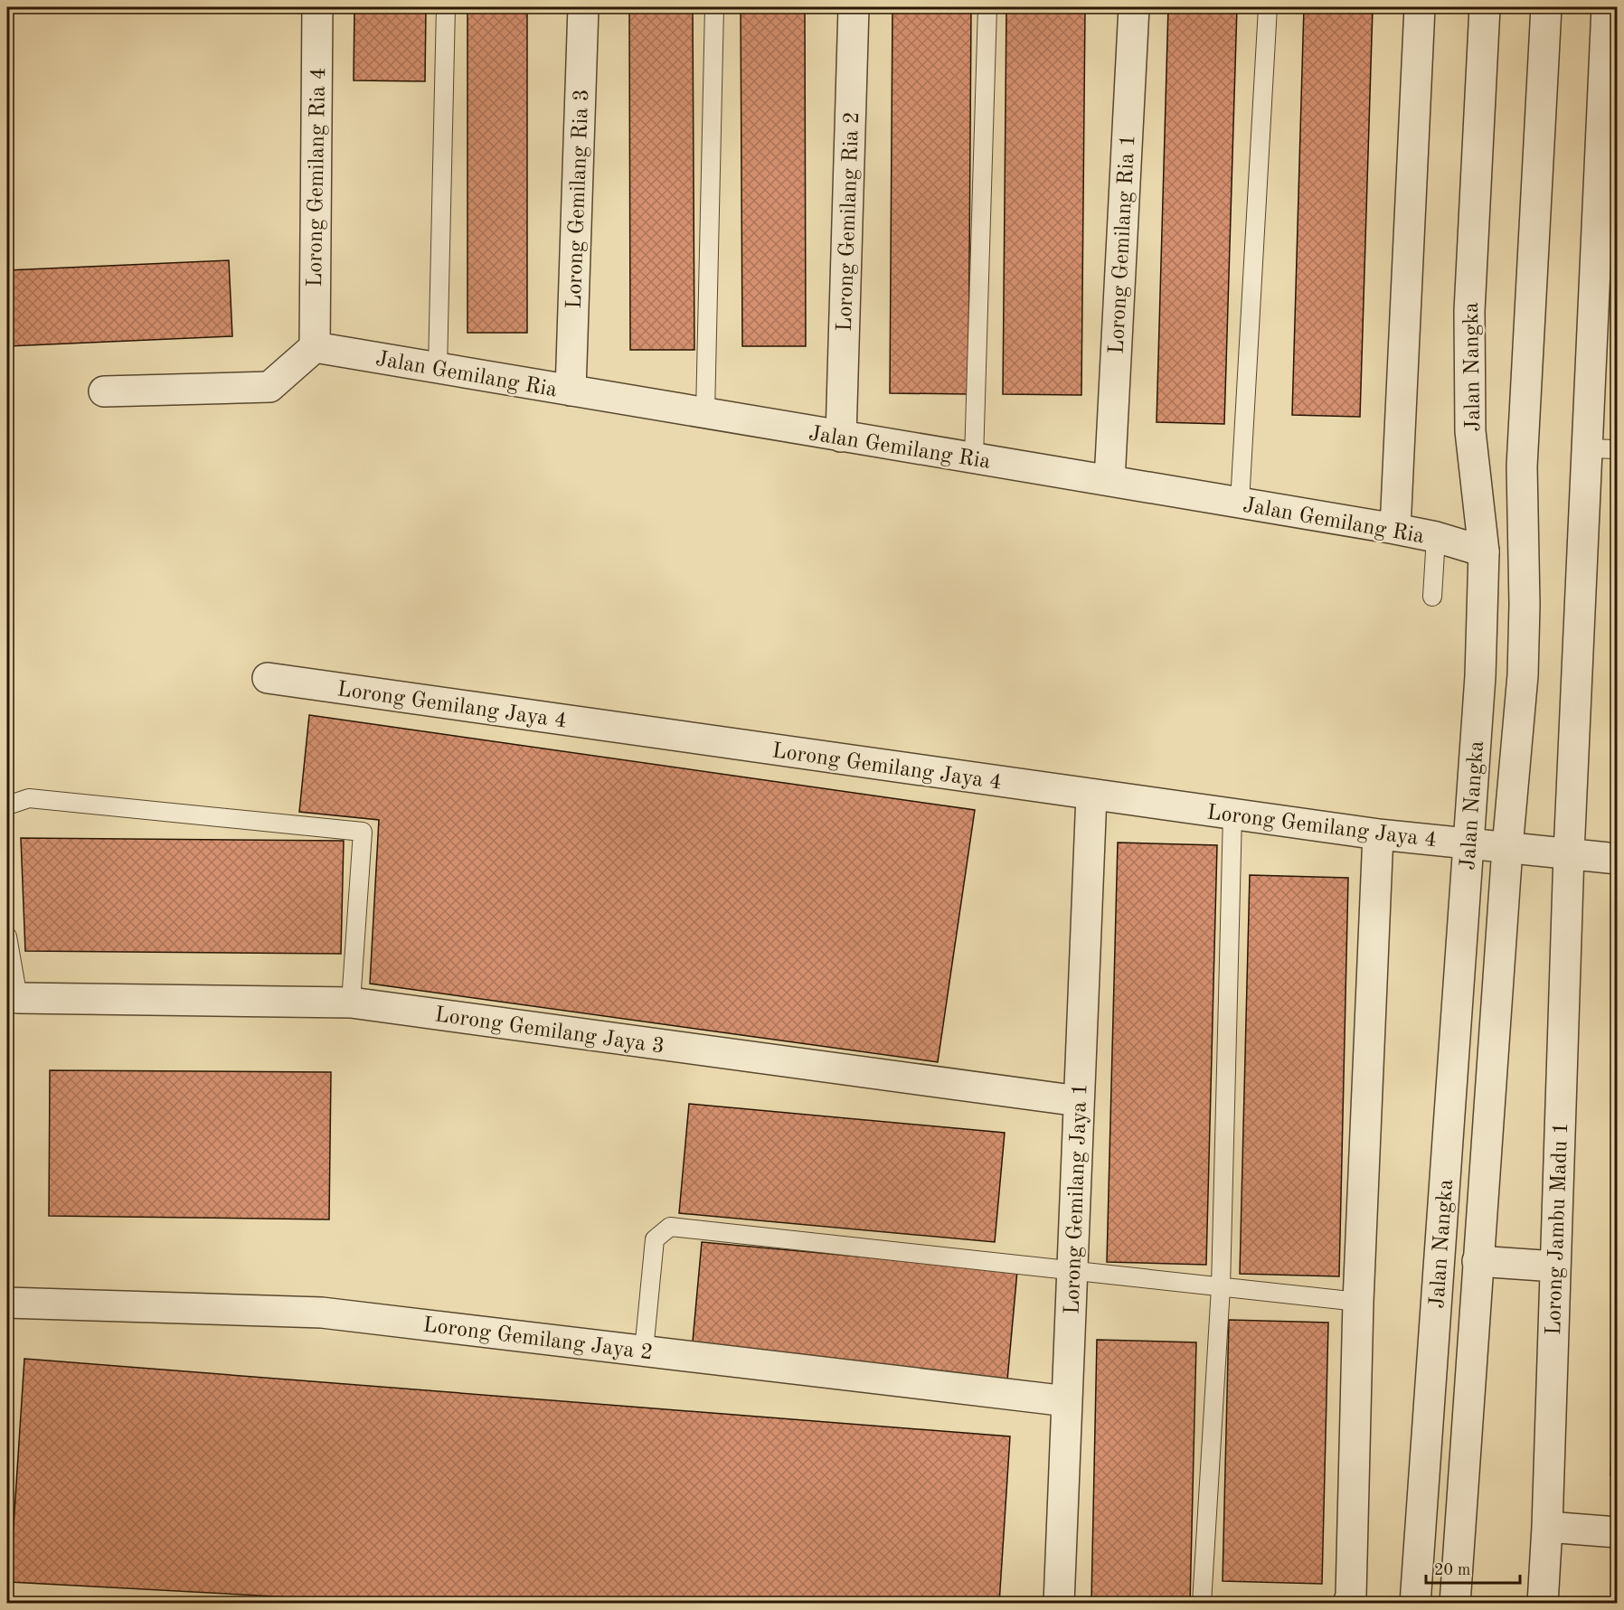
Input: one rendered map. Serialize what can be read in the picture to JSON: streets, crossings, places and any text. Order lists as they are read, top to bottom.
{
  "streets": {
    "street": [
      "Lorong Gemilang Ria 4",
      "Lorong Gemilang Ria 3",
      "Lorong Gemilang Ria 2",
      "Lorong Gemilang Ria 1",
      "Jalan Nangka",
      "Jalan Gemilang Ria",
      "Lorong Gemilang Jaya 4",
      "Lorong Gemilang Jaya 3",
      "Lorong Gemilang Jaya 1",
      "Lorong Jambu Madu 1",
      "Lorong Gemilang Jaya 2"
    ]
  },
  "crossings": [
    ["Lorong Gemilang Ria 4", "Jalan Gemilang Ria"],
    ["Lorong Gemilang Ria 3", "Jalan Gemilang Ria"],
    ["Lorong Gemilang Ria 2", "Jalan Gemilang Ria"],
    ["Lorong Gemilang Ria 1", "Jalan Gemilang Ria"],
    ["Jalan Nangka", "Jalan Gemilang Ria"],
    ["Jalan Nangka", "Lorong Gemilang Jaya 4"],
    ["Lorong Gemilang Jaya 4", "Lorong Gemilang Jaya 1"],
    ["Lorong Gemilang Jaya 4", "Lorong Jambu Madu 1"],
    ["Lorong Gemilang Jaya 3", "Lorong Gemilang Jaya 1"],
    ["Lorong Gemilang Jaya 1", "Lorong Gemilang Jaya 2"]
  ],
  "scale_bar": "20 m"
}
